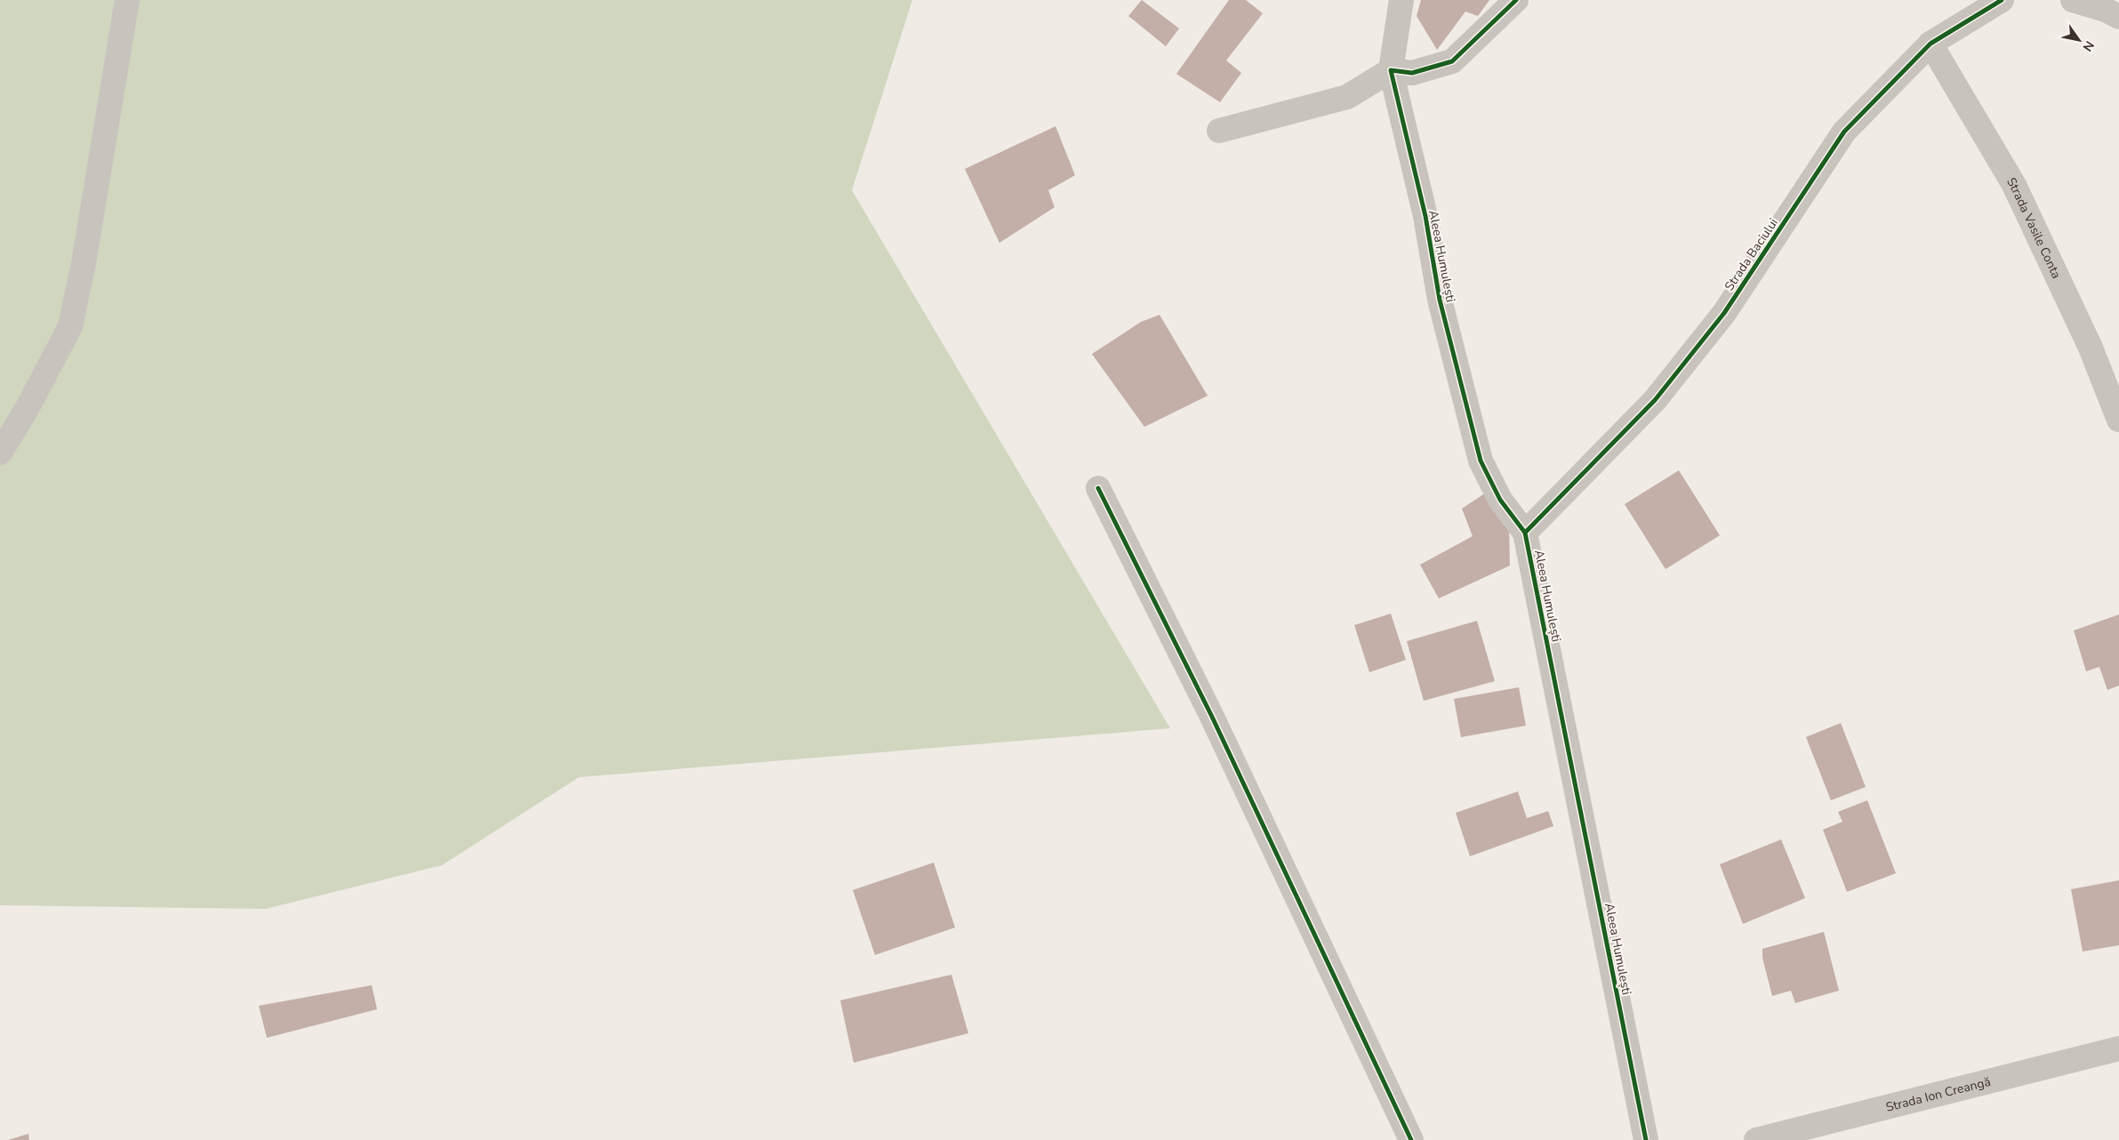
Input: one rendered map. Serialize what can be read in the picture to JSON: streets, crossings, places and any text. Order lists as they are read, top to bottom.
{
  "streets": {
    "street": [
      "Strada Vasile Conta",
      "Strada Baciului",
      "Aleea Humulești",
      "Strada Ion Creangă"
    ]
  },
  "crossings": [
    ["Strada Vasile Conta", "Strada Baciului"],
    ["Strada Baciului", "Aleea Humulești"]
  ],
  "north": "bottom right"
}
